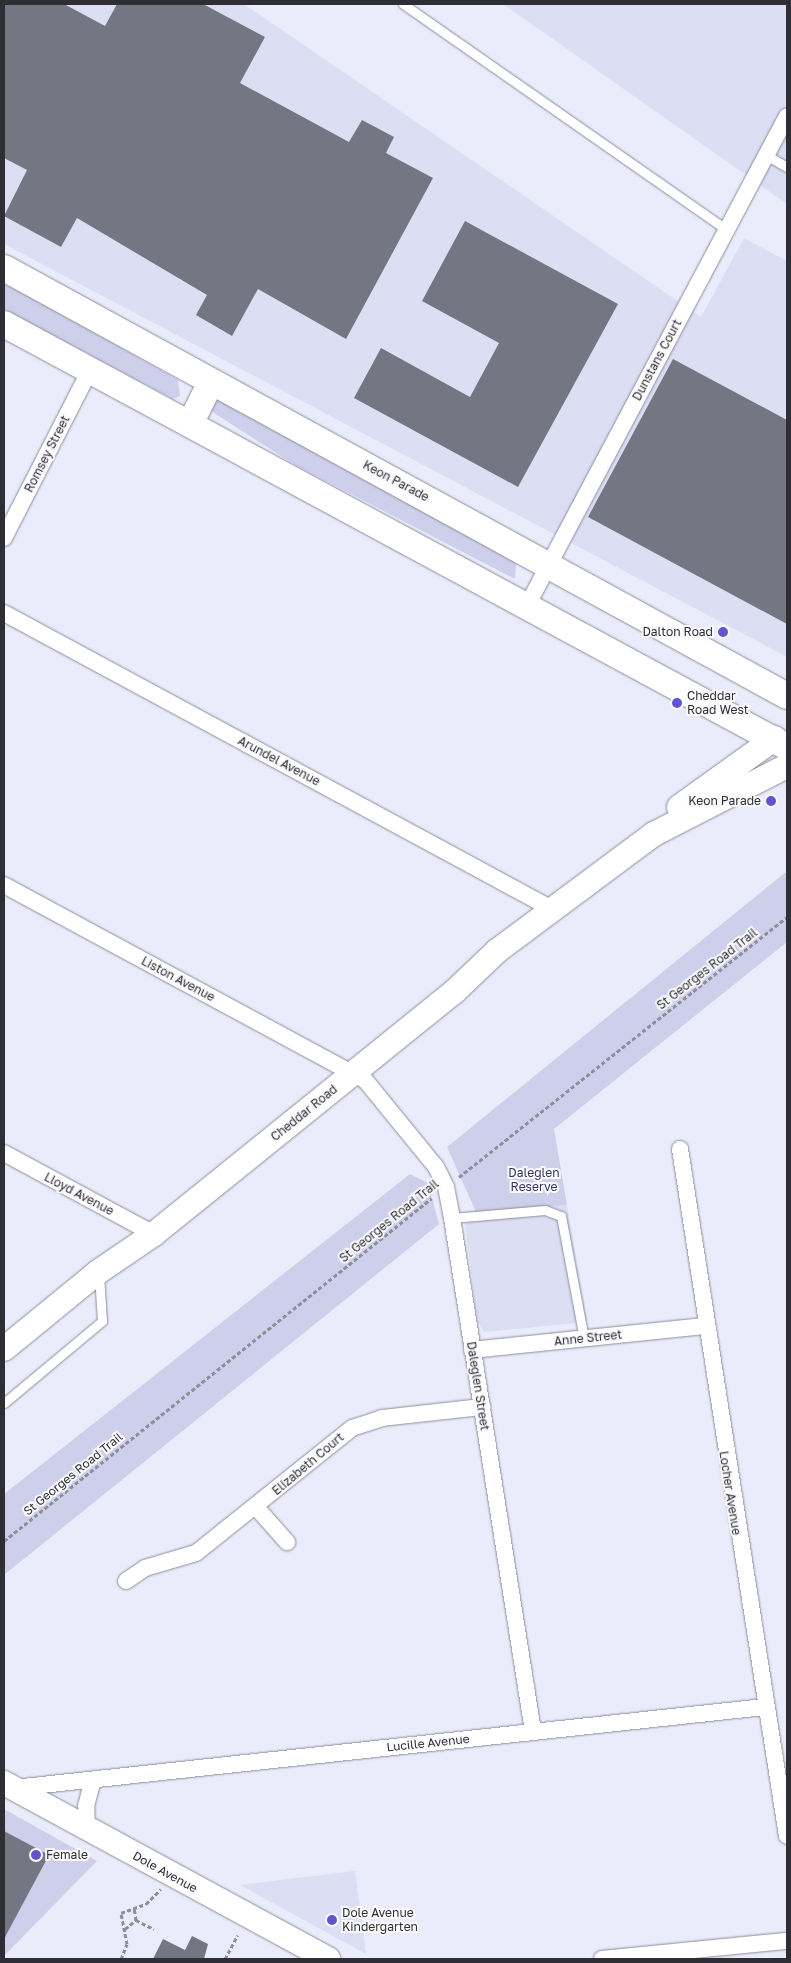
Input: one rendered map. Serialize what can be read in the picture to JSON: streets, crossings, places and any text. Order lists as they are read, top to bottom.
{
  "streets": {
    "main road": ["Keon Parade", "Cheddar Road", "Dole Avenue"],
    "street": [
      "Dunstans Court",
      "Romsey Street",
      "Arundel Avenue",
      "Liston Avenue",
      "Lloyd Avenue",
      "Anne Street",
      "Daleglen Street",
      "Elizabeth Court",
      "Locher Avenue",
      "Lucille Avenue"
    ],
    "path": ["St Georges Road Trail"]
  },
  "crossings": [
    ["Dunstans Court", "Keon Parade"],
    ["Arundel Avenue", "Cheddar Road"],
    ["St Georges Road Trail", "Daleglen Street"],
    ["Liston Avenue", "Cheddar Road"],
    ["Liston Avenue", "Daleglen Street"],
    ["Cheddar Road", "Lloyd Avenue"],
    ["Cheddar Road", "Daleglen Street"],
    ["Anne Street", "Daleglen Street"],
    ["Anne Street", "Locher Avenue"],
    ["Daleglen Street", "Elizabeth Court"],
    ["Daleglen Street", "Lucille Avenue"],
    ["Locher Avenue", "Lucille Avenue"],
    ["Lucille Avenue", "Dole Avenue"]
  ],
  "parks": ["Daleglen Reserve"],
  "places": [
    "Dalton Road",
    "Cheddar Road West",
    "Keon Parade",
    "Female",
    "Dole Avenue Kindergarten"
  ]
}
